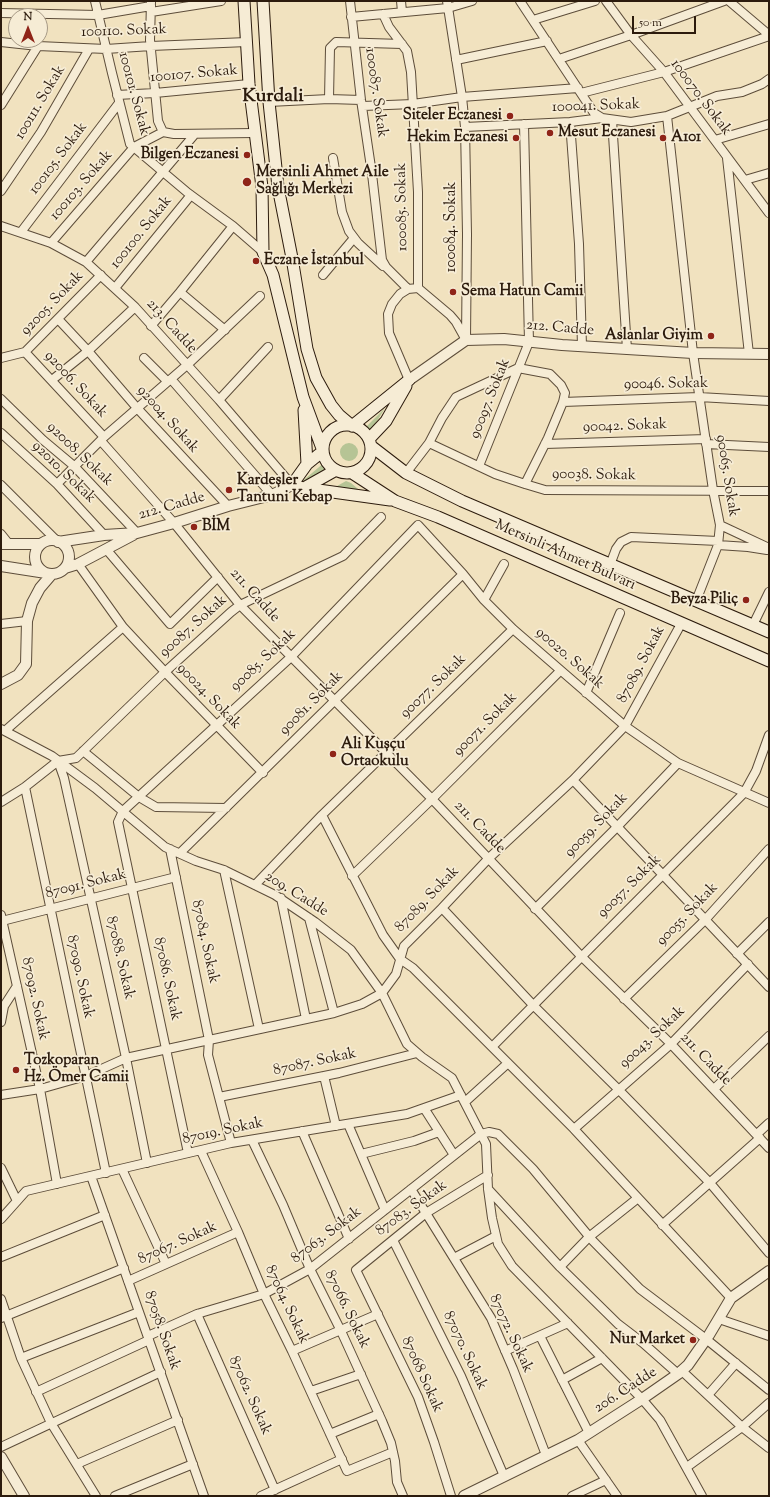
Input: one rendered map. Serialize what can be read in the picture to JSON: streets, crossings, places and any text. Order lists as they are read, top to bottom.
{
  "streets": {
    "main road": ["Mersinli Ahmet Bulvarı"],
    "street": [
      "100110. Sokak",
      "100107. Sokak",
      "100087. Sokak",
      "100101. Sokak",
      "100070. Sokak",
      "100111. Sokak",
      "100041. Sokak",
      "100105. Sokak",
      "100103. Sokak",
      "100085. Sokak",
      "100084. Sokak",
      "100100. Sokak",
      "92005. Sokak",
      "213. Cadde",
      "212. Cadde",
      "92006. Sokak",
      "90046. Sokak",
      "90097. Sokak",
      "92004. Sokak",
      "90042. Sokak",
      "92008. Sokak",
      "92010. Sokak",
      "90038. Sokak",
      "90065. Sokak",
      "211. Cadde",
      "90087. Sokak",
      "90020. Sokak",
      "90085. Sokak",
      "87089. Sokak",
      "90077. Sokak",
      "90024. Sokak",
      "90081. Sokak",
      "90071. Sokak",
      "90059. Sokak",
      "87091. Sokak",
      "90057. Sokak",
      "209. Cadde",
      "90055. Sokak",
      "87084. Sokak",
      "87088. Sokak",
      "87090. Sokak",
      "87086. Sokak",
      "87092. Sokak",
      "90043. Sokak",
      "87087. Sokak",
      "87019. Sokak",
      "87083. Sokak",
      "87063. Sokak",
      "87067. Sokak",
      "87064. Sokak",
      "87066. Sokak",
      "87058. Sokak",
      "87072. Sokak",
      "87070. Sokak",
      "87068 Sokak",
      "206. Cadde",
      "87062. Sokak"
    ]
  },
  "crossings": [
    ["100110. Sokak", "100101. Sokak"],
    ["100110. Sokak", "100111. Sokak"],
    ["100107. Sokak", "100101. Sokak"],
    ["100107. Sokak", "100105. Sokak"],
    ["100101. Sokak", "100105. Sokak"],
    ["100101. Sokak", "100103. Sokak"],
    ["100101. Sokak", "100100. Sokak"],
    ["100070. Sokak", "100041. Sokak"],
    ["100041. Sokak", "100084. Sokak"],
    ["100041. Sokak", "90065. Sokak"],
    ["100105. Sokak", "213. Cadde"],
    ["100103. Sokak", "213. Cadde"],
    ["100084. Sokak", "212. Cadde"],
    ["100100. Sokak", "213. Cadde"],
    ["92005. Sokak", "213. Cadde"],
    ["92005. Sokak", "92006. Sokak"],
    ["92005. Sokak", "92004. Sokak"],
    ["213. Cadde", "212. Cadde"],
    ["212. Cadde", "92006. Sokak"],
    ["212. Cadde", "90097. Sokak"],
    ["212. Cadde", "92004. Sokak"],
    ["212. Cadde", "92008. Sokak"],
    ["212. Cadde", "92010. Sokak"],
    ["212. Cadde", "90065. Sokak"],
    ["212. Cadde", "211. Cadde"],
    ["92006. Sokak", "211. Cadde"],
    ["90046. Sokak", "90065. Sokak"],
    ["90097. Sokak", "90038. Sokak"],
    ["90042. Sokak", "90065. Sokak"],
    ["90038. Sokak", "90065. Sokak"],
    ["90065. Sokak", "Mersinli Ahmet Bulvarı"],
    ["Mersinli Ahmet Bulvarı", "87089. Sokak"],
    ["211. Cadde", "90087. Sokak"],
    ["211. Cadde", "90085. Sokak"],
    ["211. Cadde", "87089. Sokak"],
    ["211. Cadde", "90077. Sokak"],
    ["211. Cadde", "90081. Sokak"],
    ["211. Cadde", "90071. Sokak"],
    ["211. Cadde", "90059. Sokak"],
    ["211. Cadde", "90057. Sokak"],
    ["211. Cadde", "90055. Sokak"],
    ["211. Cadde", "90043. Sokak"],
    ["90087. Sokak", "90024. Sokak"],
    ["90087. Sokak", "209. Cadde"],
    ["90087. Sokak", "87088. Sokak"],
    ["90020. Sokak", "90085. Sokak"],
    ["90020. Sokak", "87089. Sokak"],
    ["90020. Sokak", "90077. Sokak"],
    ["90020. Sokak", "90081. Sokak"],
    ["90020. Sokak", "90071. Sokak"],
    ["90020. Sokak", "90059. Sokak"],
    ["90020. Sokak", "90057. Sokak"],
    ["90085. Sokak", "90024. Sokak"],
    ["90085. Sokak", "209. Cadde"],
    ["90085. Sokak", "87086. Sokak"],
    ["87089. Sokak", "209. Cadde"],
    ["87089. Sokak", "87084. Sokak"],
    ["87089. Sokak", "87088. Sokak"],
    ["87089. Sokak", "87090. Sokak"],
    ["87089. Sokak", "87086. Sokak"],
    ["87089. Sokak", "87092. Sokak"],
    ["90077. Sokak", "209. Cadde"],
    ["90024. Sokak", "90081. Sokak"],
    ["90081. Sokak", "209. Cadde"],
    ["87091. Sokak", "87084. Sokak"],
    ["87091. Sokak", "87088. Sokak"],
    ["87091. Sokak", "87090. Sokak"],
    ["87091. Sokak", "87086. Sokak"],
    ["87091. Sokak", "87092. Sokak"],
    ["209. Cadde", "87084. Sokak"],
    ["209. Cadde", "87088. Sokak"],
    ["209. Cadde", "87086. Sokak"],
    ["209. Cadde", "87087. Sokak"],
    ["209. Cadde", "87019. Sokak"],
    ["209. Cadde", "87083. Sokak"],
    ["209. Cadde", "87063. Sokak"],
    ["87088. Sokak", "87019. Sokak"],
    ["87090. Sokak", "87019. Sokak"],
    ["87086. Sokak", "87019. Sokak"],
    ["87092. Sokak", "87019. Sokak"],
    ["87019. Sokak", "87064. Sokak"],
    ["87019. Sokak", "87066. Sokak"],
    ["87019. Sokak", "87058. Sokak"],
    ["87083. Sokak", "87072. Sokak"],
    ["87083. Sokak", "87070. Sokak"],
    ["87083. Sokak", "87068 Sokak"],
    ["87063. Sokak", "87064. Sokak"],
    ["87063. Sokak", "87066. Sokak"],
    ["87063. Sokak", "87058. Sokak"],
    ["87063. Sokak", "87072. Sokak"],
    ["87063. Sokak", "87062. Sokak"],
    ["87067. Sokak", "87064. Sokak"],
    ["87067. Sokak", "87058. Sokak"],
    ["87064. Sokak", "87066. Sokak"],
    ["87072. Sokak", "206. Cadde"],
    ["87070. Sokak", "206. Cadde"]
  ],
  "districts": ["Kurdali"],
  "places": [
    "Siteler Eczanesi",
    "Mesut Eczanesi",
    "Hekim Eczanesi",
    "A101",
    "Bilgen Eczanesi",
    "Mersinli Ahmet Aile Sağlığı Merkezi",
    "Eczane İstanbul",
    "Sema Hatun Camii",
    "Aslanlar Giyim",
    "Kardeşler Tantuni Kebap",
    "BİM",
    "Beyza Piliç",
    "Ali Kuşçu Ortaokulu",
    "Tozkoparan Hz. Ömer Camii",
    "Nur Market"
  ],
  "scale_bar": "50 m",
  "north": "top"
}
